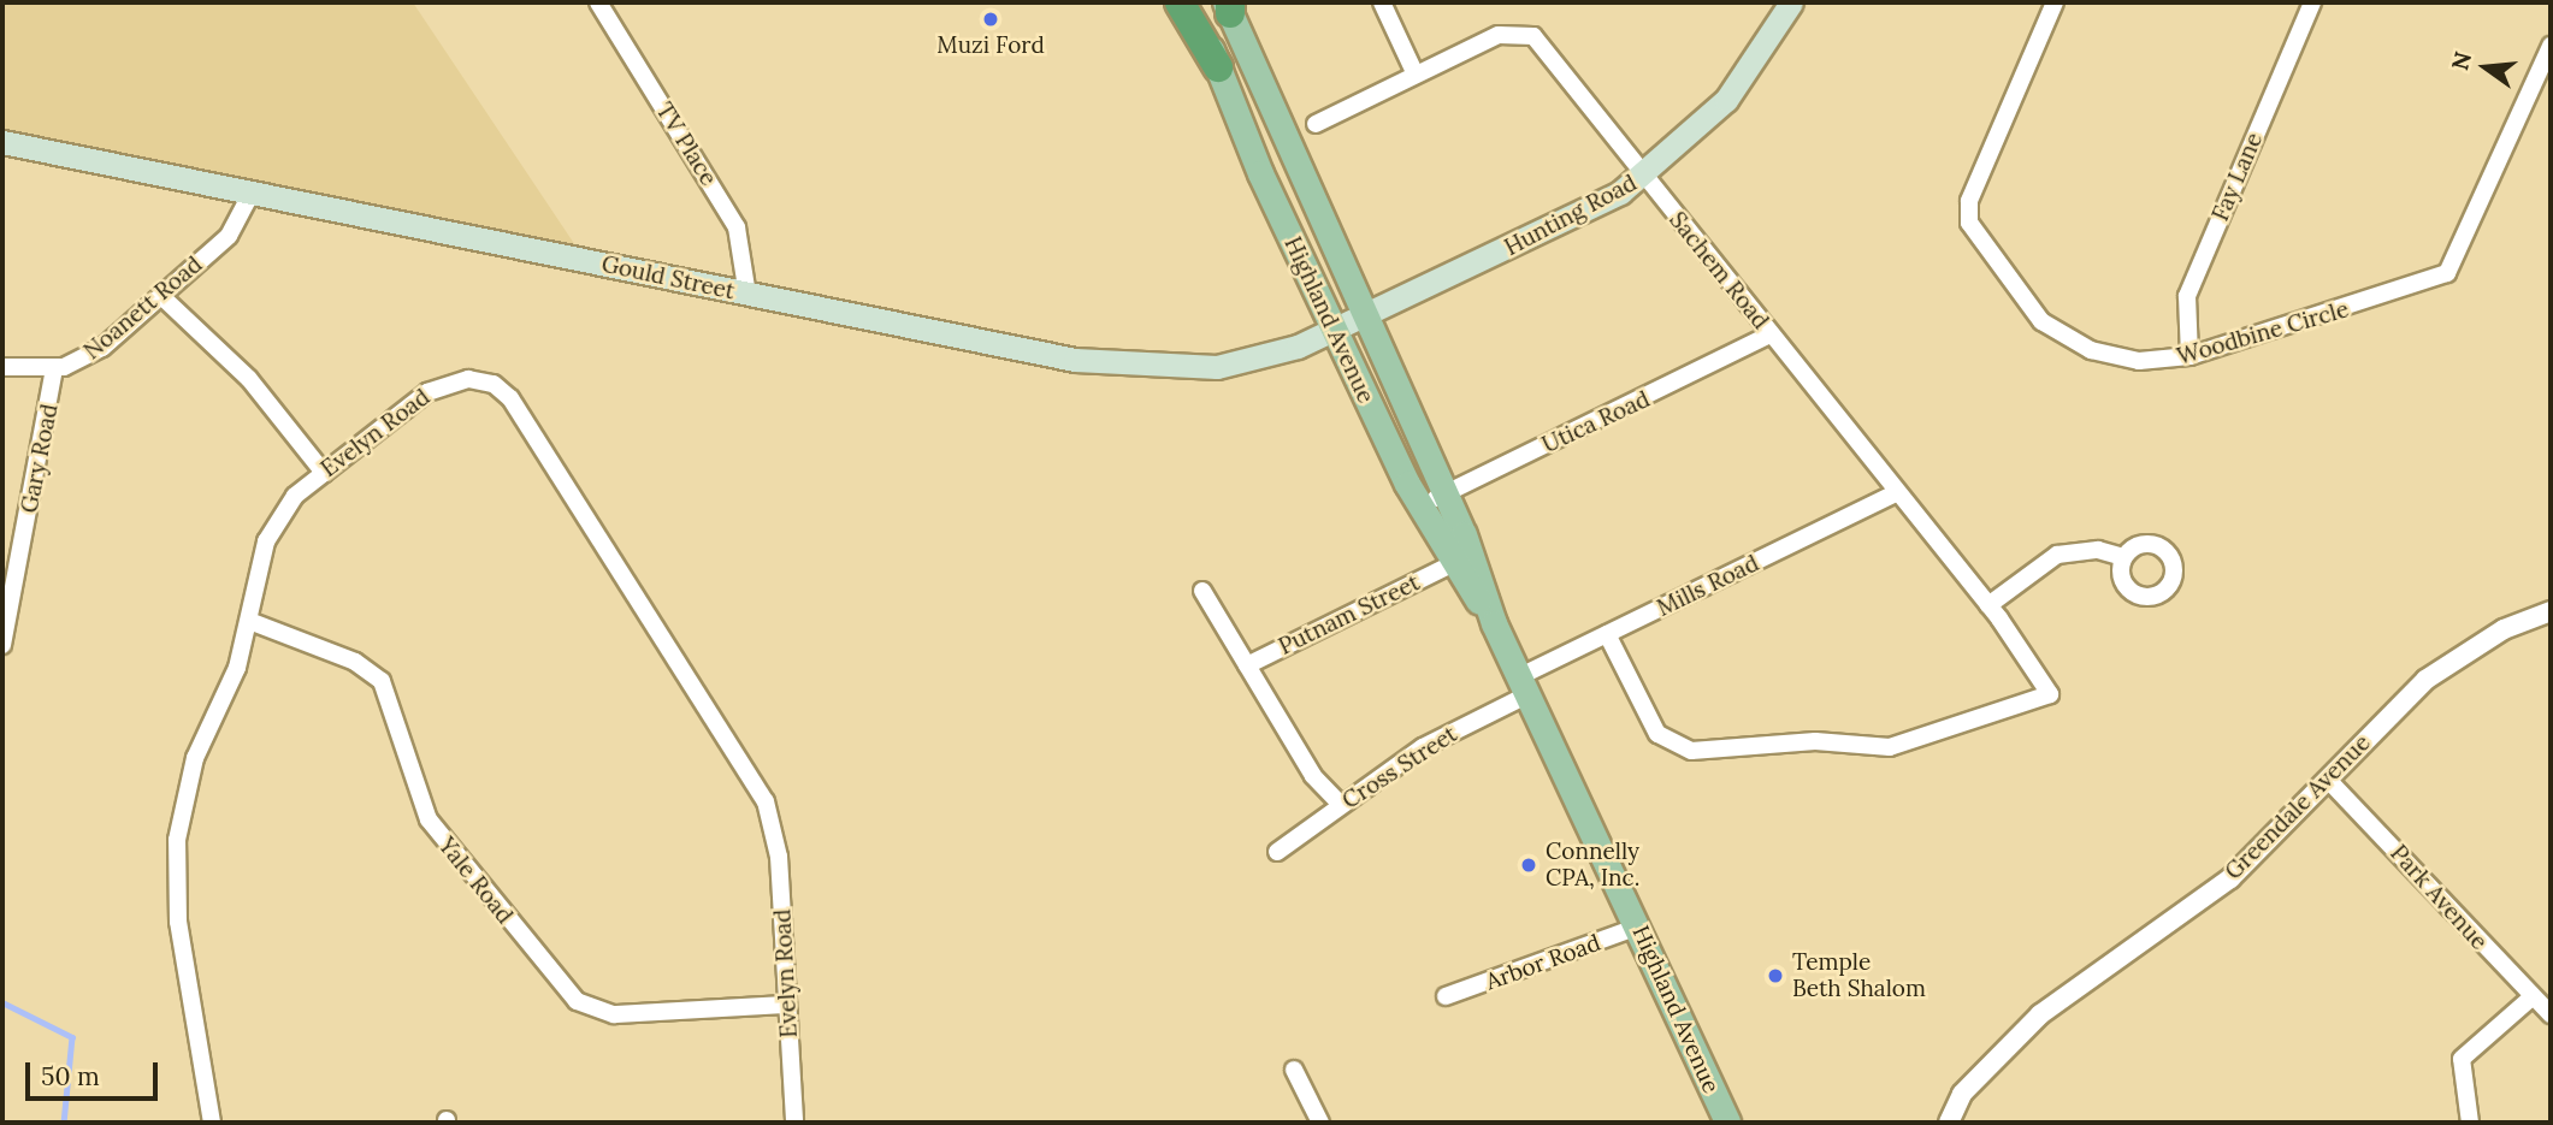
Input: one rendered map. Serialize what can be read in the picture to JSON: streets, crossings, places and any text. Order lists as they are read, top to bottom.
{
  "streets": {
    "main road": ["Hunting Road", "Gould Street", "Highland Avenue"],
    "street": [
      "TV Place",
      "Fay Lane",
      "Sachem Road",
      "Noanett Road",
      "Woodbine Circle",
      "Utica Road",
      "Evelyn Road",
      "Gary Road",
      "Mills Road",
      "Putnam Street",
      "Cross Street",
      "Greendale Avenue",
      "Yale Road",
      "Park Avenue",
      "Arbor Road"
    ]
  },
  "crossings": [
    ["TV Place", "Gould Street"],
    ["Fay Lane", "Woodbine Circle"],
    ["Hunting Road", "Sachem Road"],
    ["Hunting Road", "Gould Street"],
    ["Hunting Road", "Highland Avenue"],
    ["Sachem Road", "Utica Road"],
    ["Sachem Road", "Mills Road"],
    ["Gould Street", "Noanett Road"],
    ["Gould Street", "Highland Avenue"],
    ["Noanett Road", "Gary Road"],
    ["Highland Avenue", "Utica Road"],
    ["Highland Avenue", "Mills Road"],
    ["Highland Avenue", "Putnam Street"],
    ["Highland Avenue", "Cross Street"],
    ["Highland Avenue", "Arbor Road"],
    ["Evelyn Road", "Yale Road"],
    ["Mills Road", "Cross Street"],
    ["Greendale Avenue", "Park Avenue"]
  ],
  "places": ["Muzi Ford", "Connelly CPA, Inc.", "Temple Beth Shalom"],
  "scale_bar": "50 m",
  "north": "left"
}
